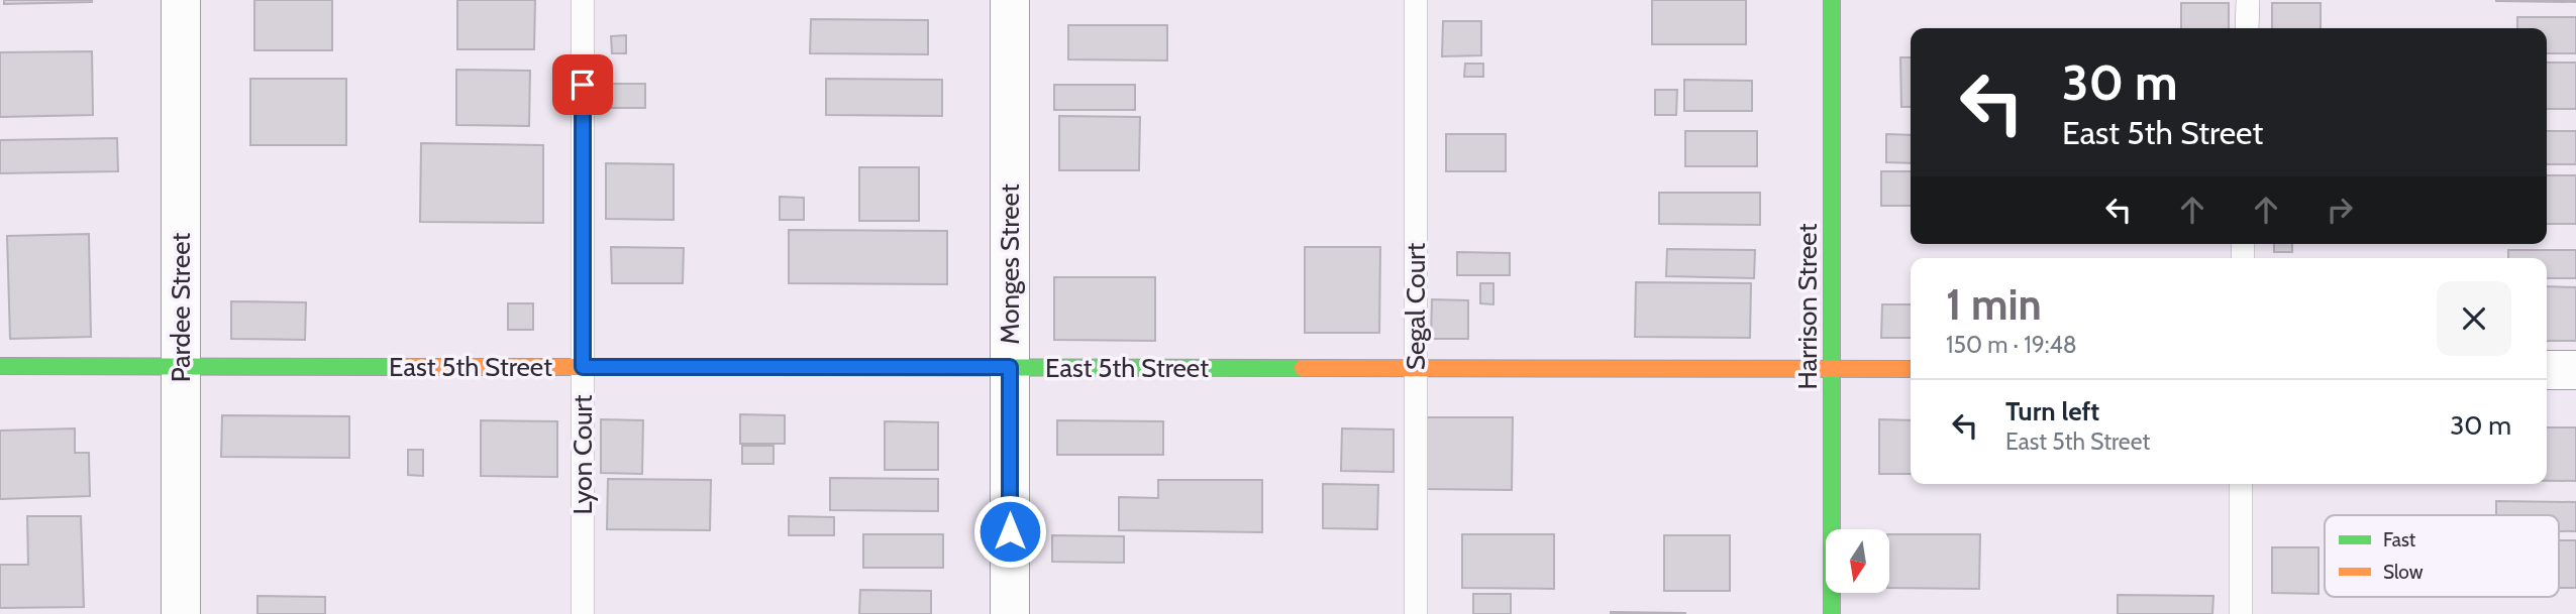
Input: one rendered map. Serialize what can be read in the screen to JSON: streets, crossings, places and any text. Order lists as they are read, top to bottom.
{
  "streets": {
    "street": [
      "Monges Street",
      "Harrison Street",
      "Pardee Street",
      "East 5th Street"
    ],
    "lane": ["Segal Court", "Lyon Court"]
  },
  "crossings": [
    ["Monges Street", "East 5th Street"],
    ["Segal Court", "East 5th Street"],
    ["Harrison Street", "East 5th Street"],
    ["Pardee Street", "East 5th Street"],
    ["East 5th Street", "Lyon Court"]
  ],
  "legend": ["Fast", "Slow"],
  "north": "bottom",
  "page": {
    "turn": ["30 m", "East 5th Street"],
    "heading": ["1 min", "150 m · 19:48"],
    "list": [
      {
        "name": "Turn left",
        "note": "East 5th Street",
        "value": "30 m"
      }
    ]
  }
}
